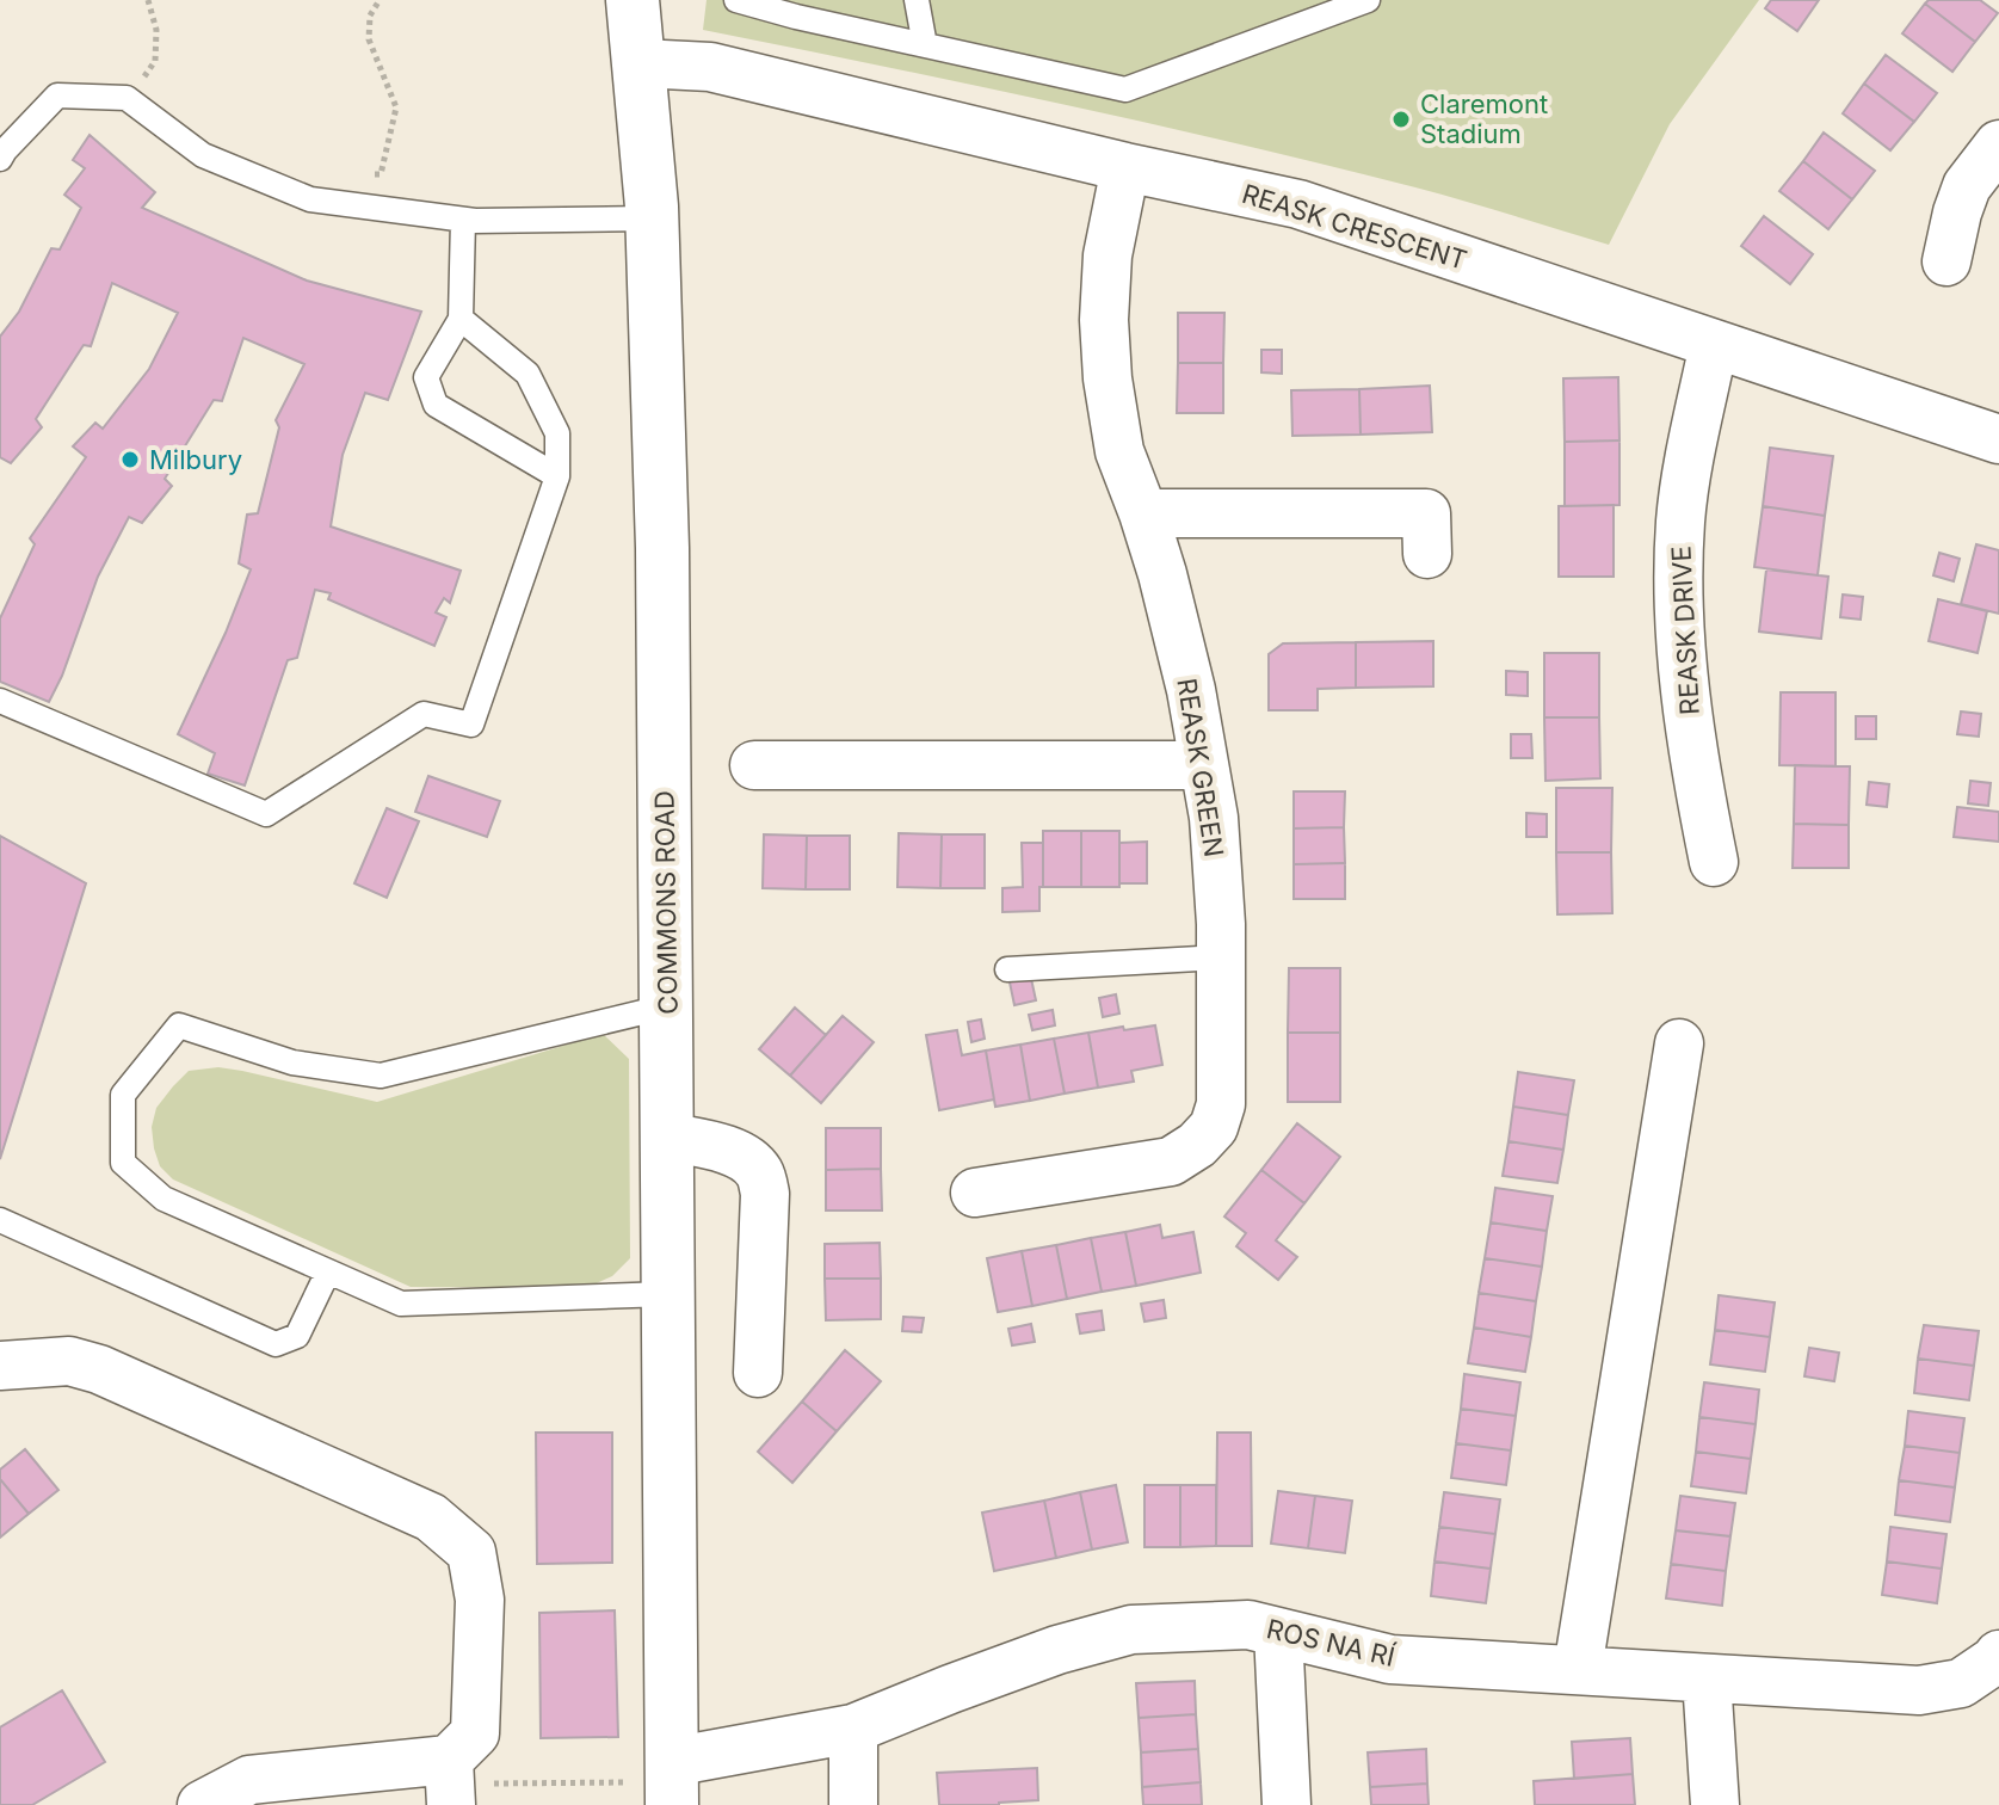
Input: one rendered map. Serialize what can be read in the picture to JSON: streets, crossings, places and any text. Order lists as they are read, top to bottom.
{
  "streets": {
    "street": [
      "REASK CRESCENT",
      "REASK DRIVE",
      "REASK GREEN",
      "COMMONS ROAD",
      "ROS NA RÍ"
    ]
  },
  "crossings": [
    ["REASK CRESCENT", "REASK DRIVE"],
    ["REASK CRESCENT", "REASK GREEN"],
    ["REASK CRESCENT", "COMMONS ROAD"],
    ["COMMONS ROAD", "ROS NA RÍ"]
  ],
  "places": ["Claremont Stadium", "Milbury"]
}
